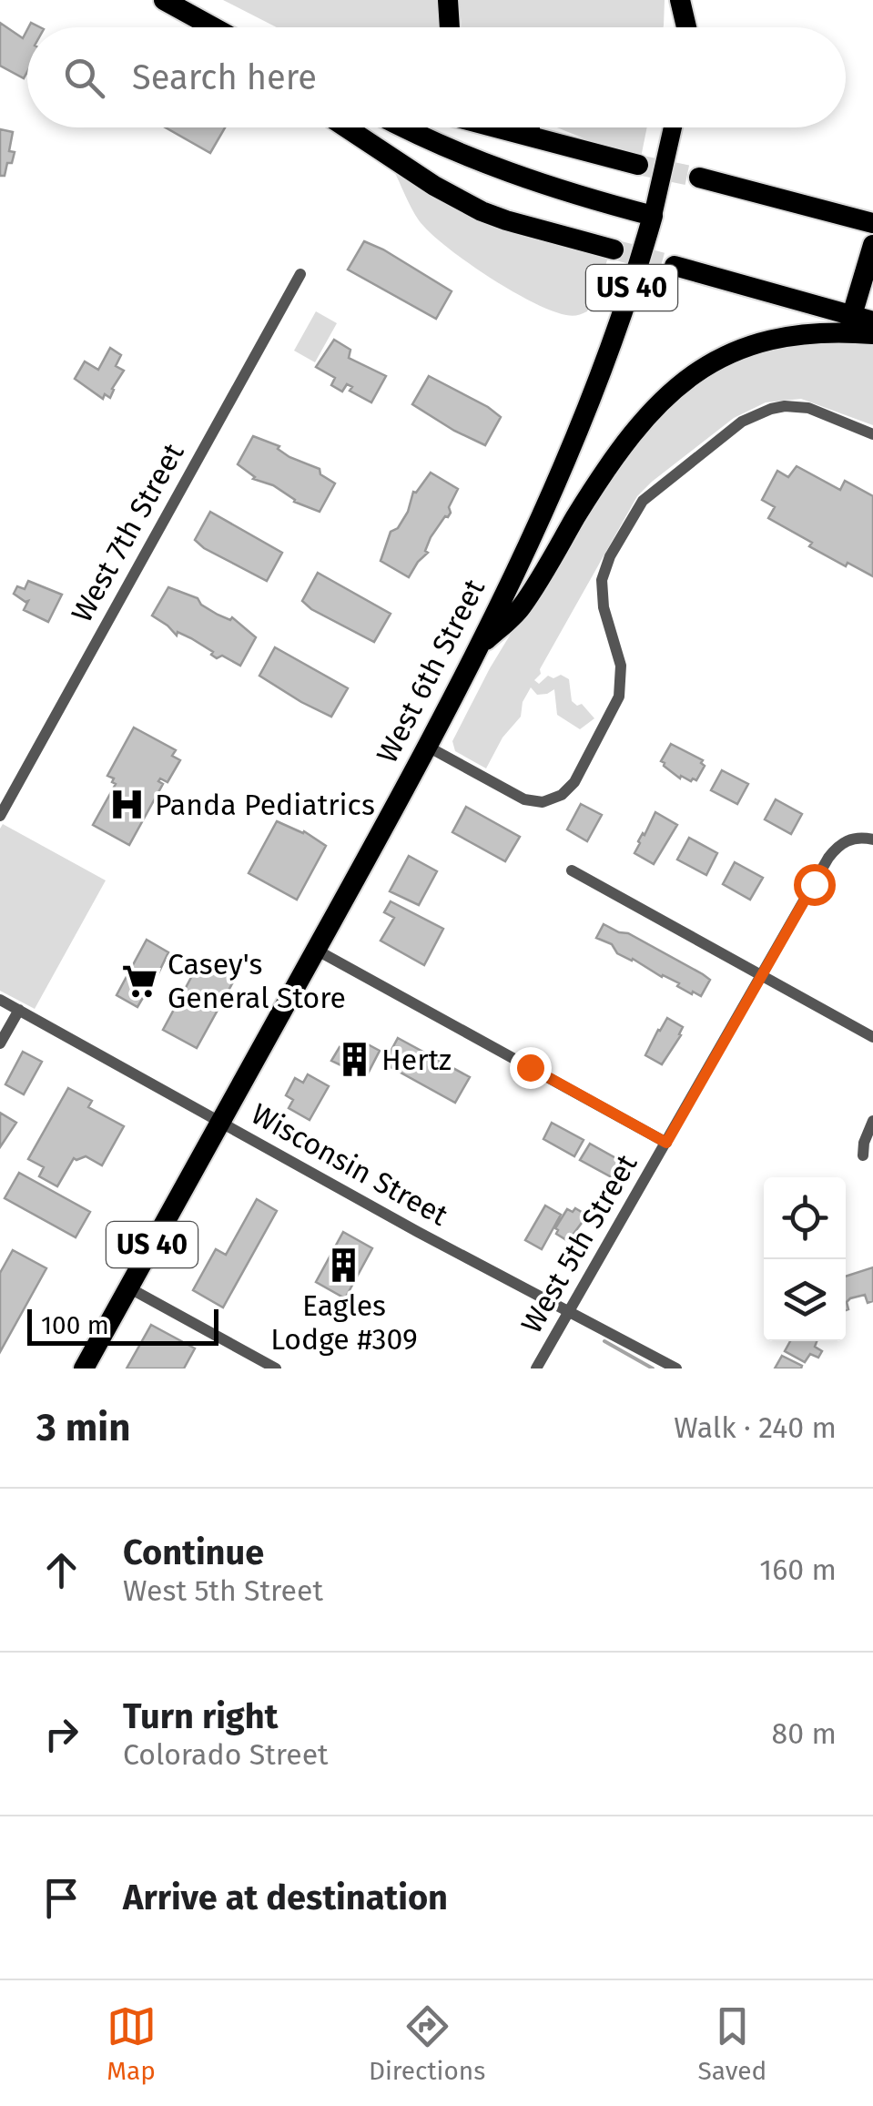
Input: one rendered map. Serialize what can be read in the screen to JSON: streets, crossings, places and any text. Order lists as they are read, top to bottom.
{
  "streets": {
    "highway": ["US 40", "West 6th Street"],
    "street": ["West 7th Street", "Wisconsin Street", "West 5th Street"]
  },
  "crossings": [
    ["West 6th Street", "Wisconsin Street"],
    ["Wisconsin Street", "West 5th Street"]
  ],
  "places": {
    "hospital": ["Panda Pediatrics"],
    "supermarket": ["Casey's General Store"],
    "building": ["Hertz", "Eagles Lodge #309"]
  },
  "scale_bar": "100 m",
  "page": {
    "search": "Search here",
    "scale": "100 m",
    "heading": ["3 min", "Walk · 240 m"],
    "list": [
      ["Continue", "West 5th Street", "160 m"],
      ["Turn right", "Colorado Street", "80 m"],
      "Arrive at destination"
    ],
    "nav": ["Map", "Directions", "Saved"]
  }
}
